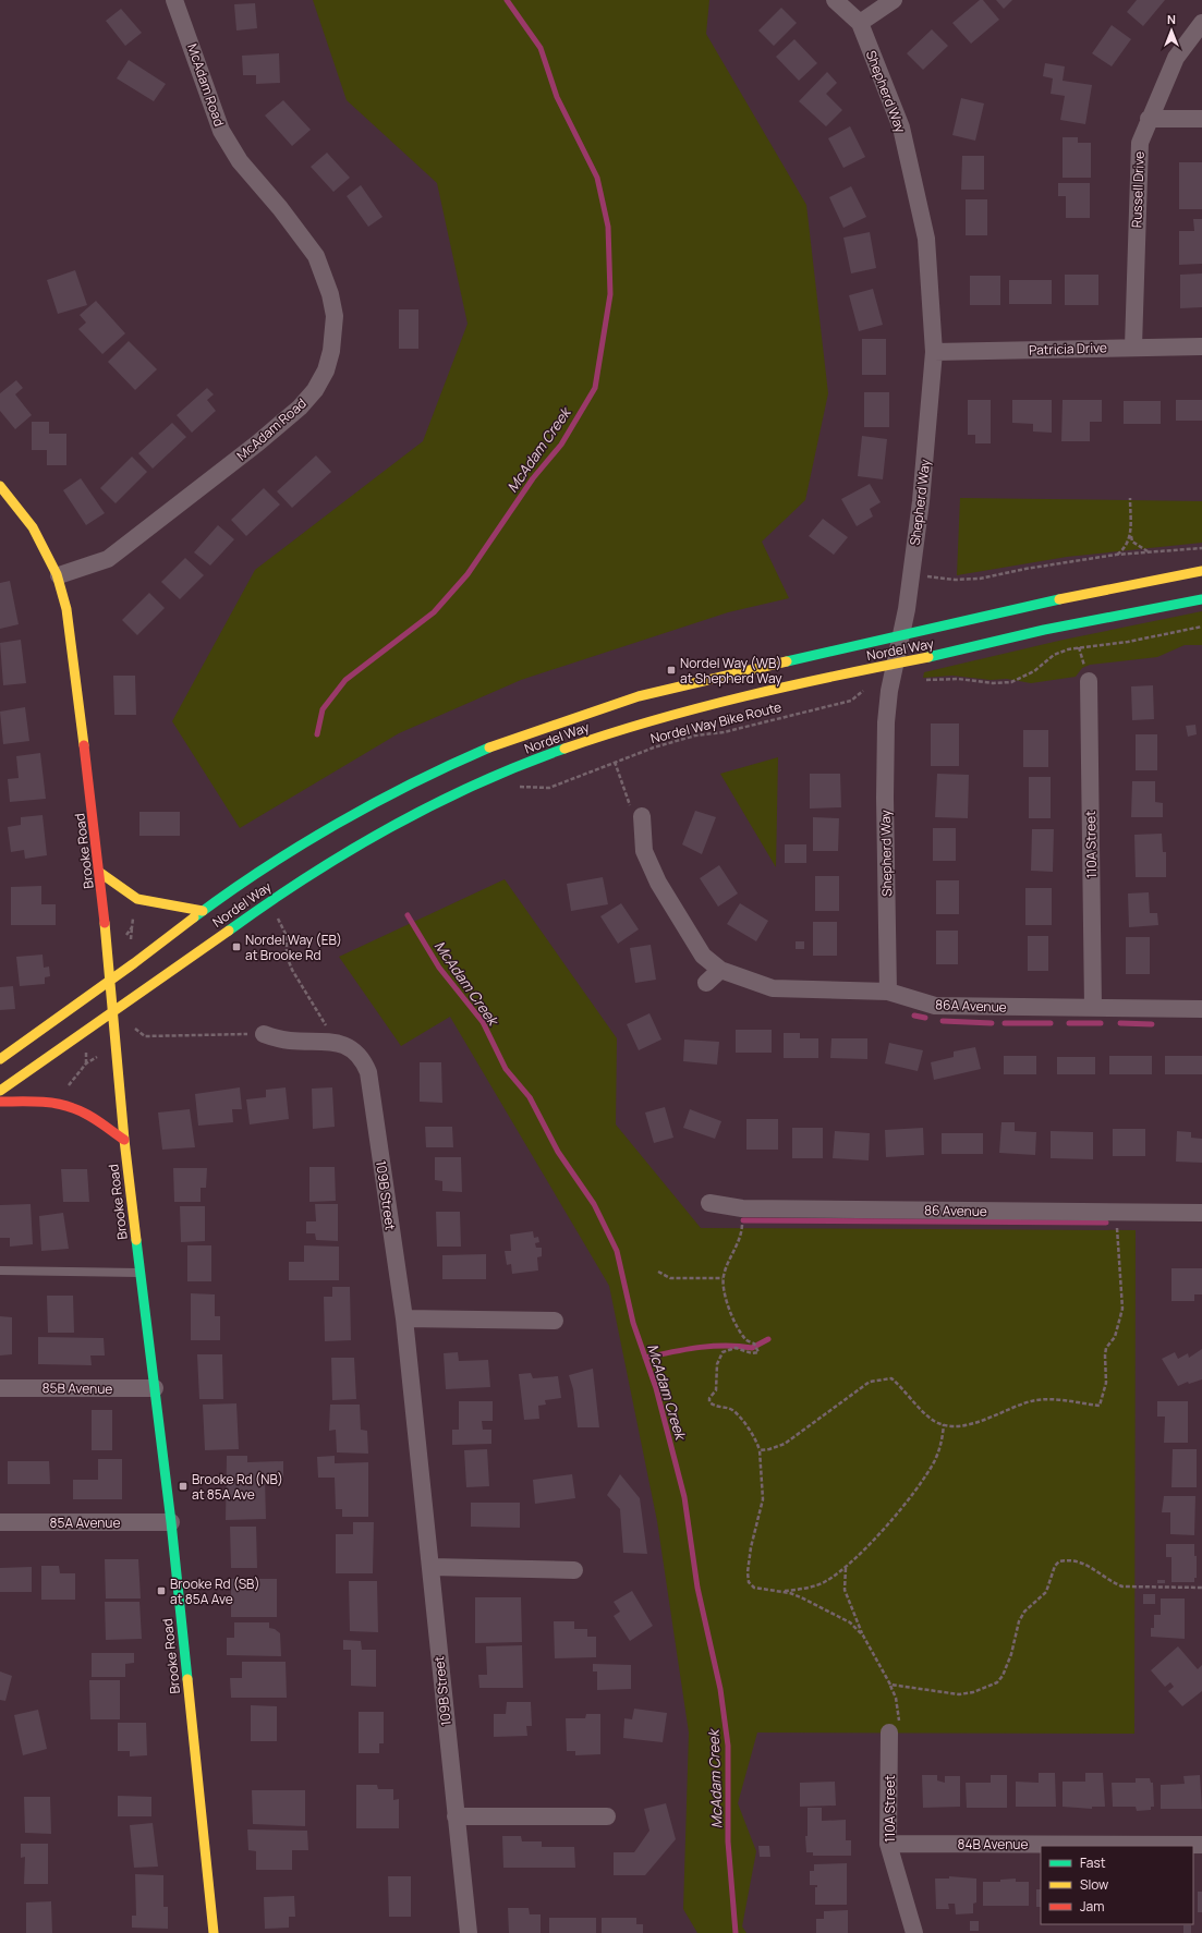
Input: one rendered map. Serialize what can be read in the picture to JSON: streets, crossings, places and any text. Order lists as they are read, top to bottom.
{
  "streets": {
    "main road": ["Nordel Way", "Brooke Road"],
    "street": [
      "McAdam Road",
      "Shepherd Way",
      "Russell Drive",
      "Patricia Drive",
      "110A Street",
      "86A Avenue",
      "109B Street",
      "86 Avenue",
      "85B Avenue",
      "85A Avenue",
      "84B Avenue"
    ],
    "path": ["Nordel Way Bike Route"]
  },
  "crossings": [
    ["McAdam Road", "Brooke Road"],
    ["Shepherd Way", "Patricia Drive"],
    ["Shepherd Way", "Nordel Way"],
    ["Shepherd Way", "86A Avenue"],
    ["Russell Drive", "Patricia Drive"],
    ["Nordel Way", "Brooke Road"],
    ["110A Street", "86A Avenue"],
    ["110A Street", "84B Avenue"],
    ["Brooke Road", "85B Avenue"],
    ["Brooke Road", "85A Avenue"]
  ],
  "water": ["McAdam Creek"],
  "places": {
    "transit": [
      "Nordel Way (WB) at Shepherd Way",
      "Nordel Way (EB) at Brooke Rd",
      "Brooke Rd (NB) at 85A Ave",
      "Brooke Rd (SB) at 85A Ave"
    ]
  },
  "legend": ["Fast", "Slow", "Jam"],
  "north": "top"
}
